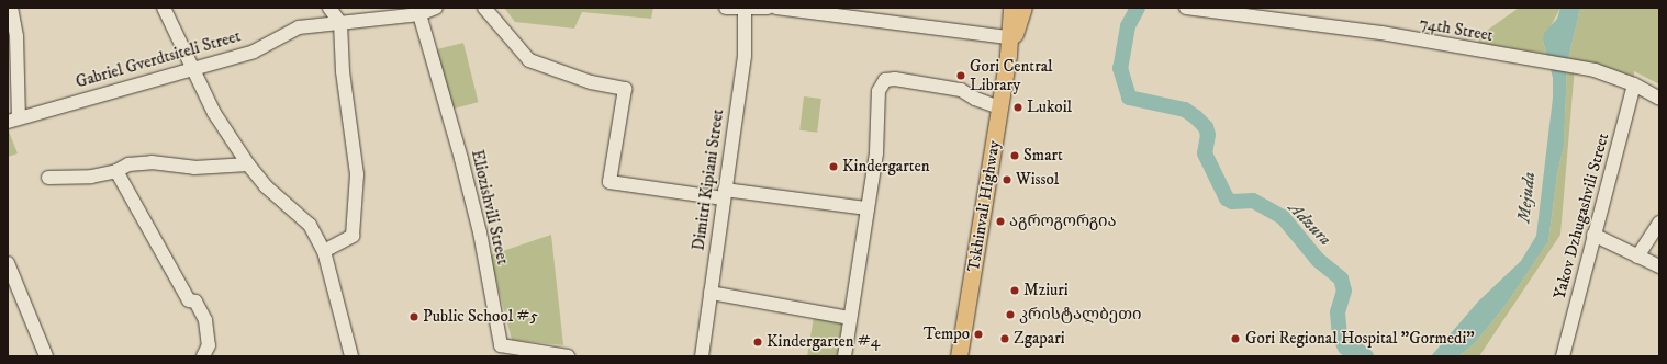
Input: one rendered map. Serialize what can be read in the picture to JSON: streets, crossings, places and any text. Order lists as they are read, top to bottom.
{
  "streets": {
    "main road": ["Tskhinvali Highway"],
    "street": [
      "74th Street",
      "Gabriel Gverdtsiteli Street",
      "Dimitri Kipiani Street",
      "Eliozishvili Street",
      "Yakov Dzhugashvili Street"
    ]
  },
  "crossings": [
    ["74th Street", "Yakov Dzhugashvili Street"],
    ["Gabriel Gverdtsiteli Street", "Eliozishvili Street"]
  ],
  "water": ["Mejuda", "Adzura"],
  "places": [
    "Gori Central Library",
    "Lukoil",
    "Smart",
    "Kindergarten",
    "Wissol",
    "აგროგორგია",
    "Mziuri",
    "კრისტალბეთი",
    "Public School #5",
    "Tempo",
    "Zgapari",
    "Gori Regional Hospital \"Gormedi\"",
    "Kindergarten #4"
  ]
}
